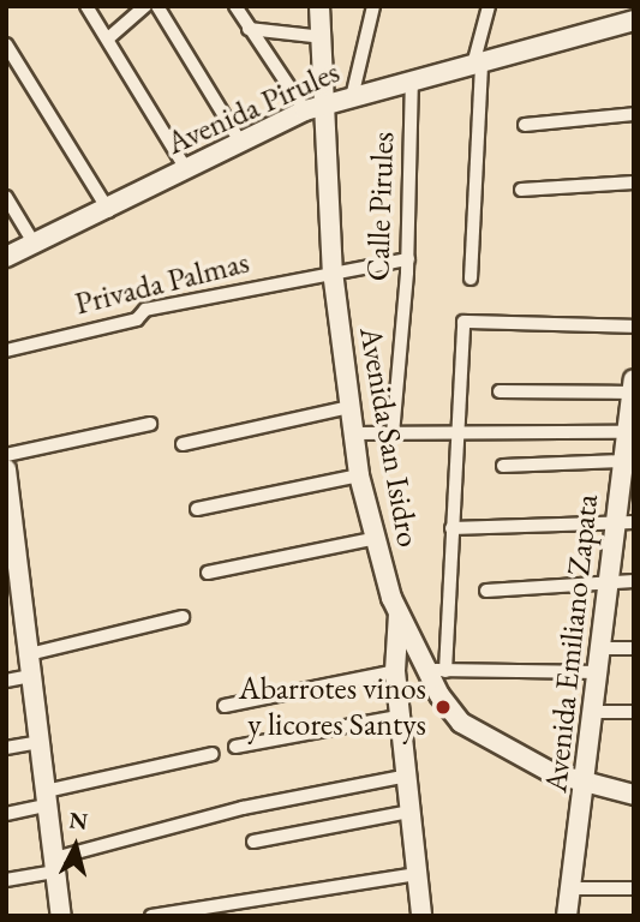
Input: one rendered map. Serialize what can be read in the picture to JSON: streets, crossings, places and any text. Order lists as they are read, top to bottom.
{
  "streets": {
    "main road": ["Avenida Pirules", "Avenida San Isidro", "Avenida Emiliano Zapata"],
    "street": ["Calle Pirules", "Privada Palmas"]
  },
  "crossings": [
    ["Avenida Pirules", "Calle Pirules"],
    ["Avenida Pirules", "Avenida San Isidro"],
    ["Calle Pirules", "Privada Palmas"],
    ["Privada Palmas", "Avenida San Isidro"],
    ["Avenida San Isidro", "Avenida Emiliano Zapata"]
  ],
  "places": ["Abarrotes vinos y licores Santys"],
  "north": "top"
}
